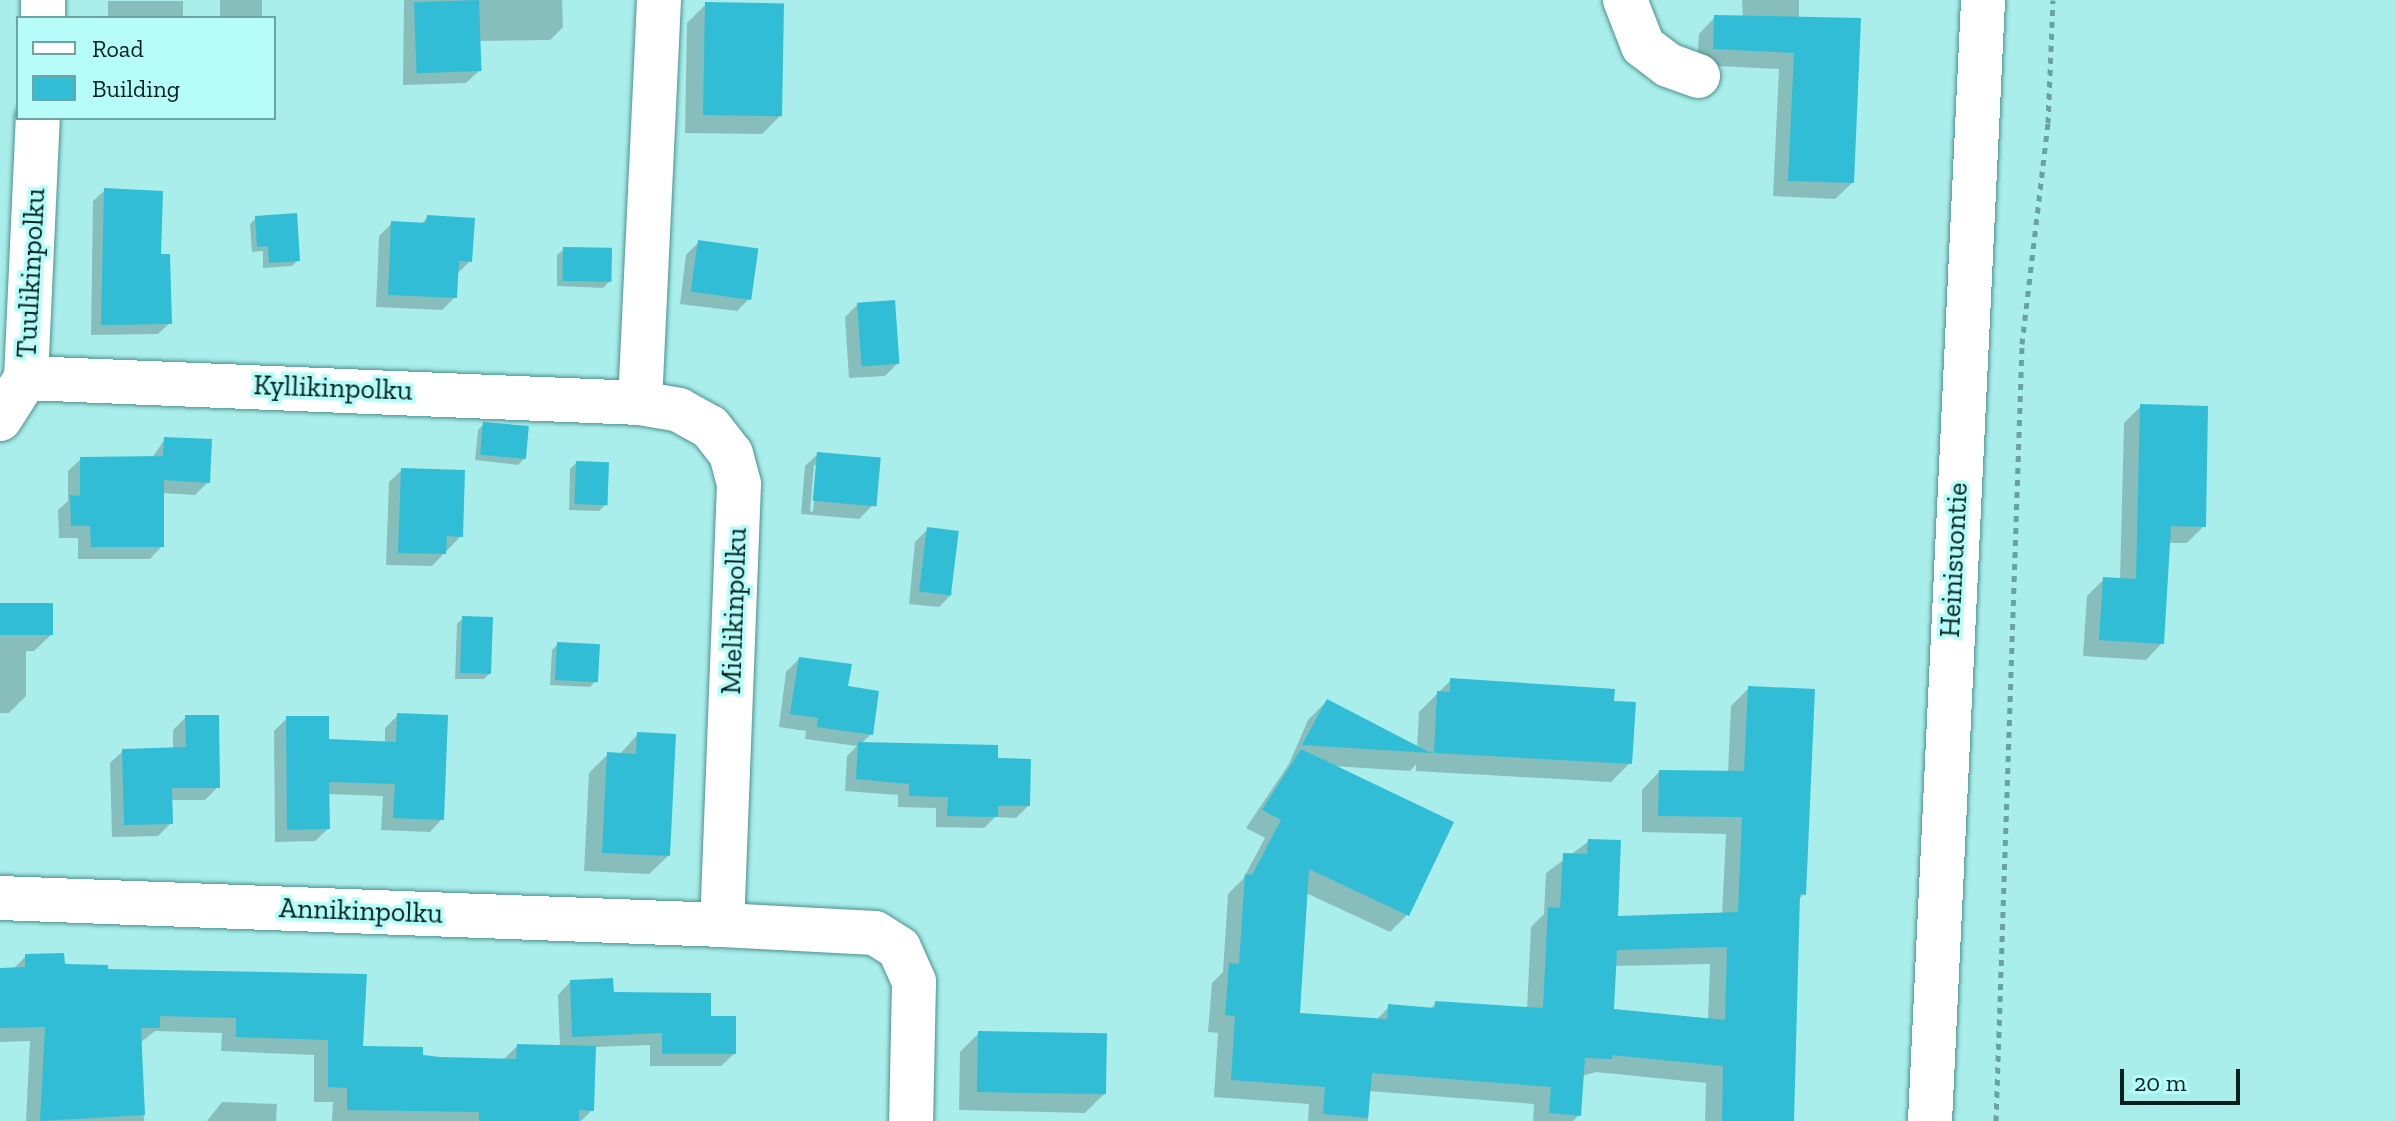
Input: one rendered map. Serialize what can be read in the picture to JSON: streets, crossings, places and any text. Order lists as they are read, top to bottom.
{
  "streets": {
    "street": [
      "Tuulikinpolku",
      "Kyllikinpolku",
      "Heinisuontie",
      "Mielikinpolku",
      "Annikinpolku"
    ]
  },
  "crossings": [
    ["Tuulikinpolku", "Kyllikinpolku"],
    ["Kyllikinpolku", "Mielikinpolku"],
    ["Mielikinpolku", "Annikinpolku"]
  ],
  "legend": ["Road", "Building"],
  "scale_bar": "20 m"
}
